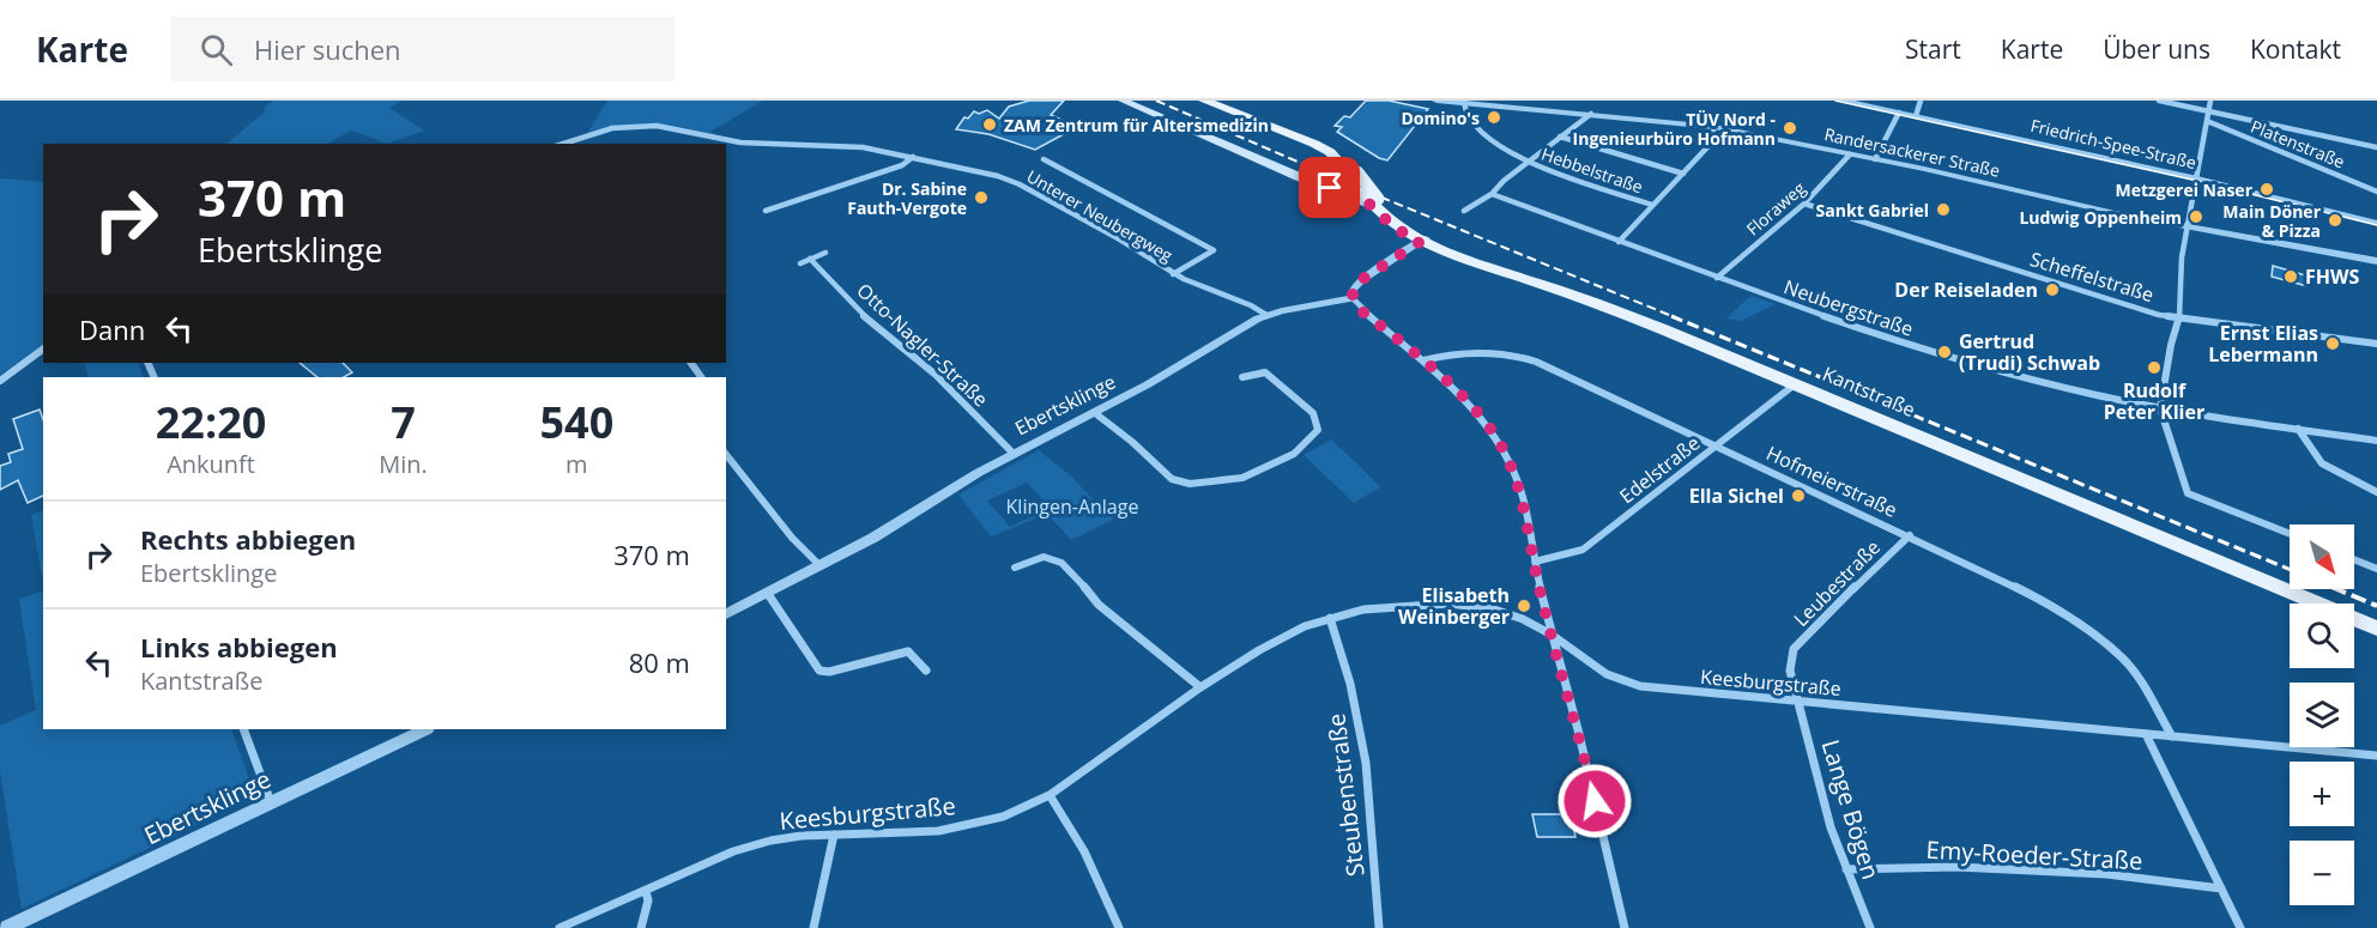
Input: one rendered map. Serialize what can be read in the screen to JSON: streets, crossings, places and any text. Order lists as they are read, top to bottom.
{
  "streets": {
    "main road": ["Kantstraße"],
    "street": [
      "Friedrich-Spee-Straße",
      "Platenstraße",
      "Randersackerer Straße",
      "Hebbelstraße",
      "Floraweg",
      "Unterer Neubergweg",
      "Scheffelstraße",
      "Neubergstraße",
      "Otto-Nagler-Straße",
      "Ebertsklinge",
      "Edelstraße",
      "Hofmeierstraße",
      "Leubestraße",
      "Keesburgstraße",
      "Steubenstraße",
      "Lange Bögen",
      "Emy-Roeder-Straße"
    ]
  },
  "crossings": [
    ["Randersackerer Straße", "Hebbelstraße"],
    ["Randersackerer Straße", "Floraweg"],
    ["Floraweg", "Scheffelstraße"],
    ["Floraweg", "Neubergstraße"],
    ["Unterer Neubergweg", "Ebertsklinge"],
    ["Otto-Nagler-Straße", "Ebertsklinge"],
    ["Kantstraße", "Edelstraße"],
    ["Edelstraße", "Hofmeierstraße"],
    ["Hofmeierstraße", "Leubestraße"],
    ["Hofmeierstraße", "Keesburgstraße"],
    ["Leubestraße", "Keesburgstraße"],
    ["Leubestraße", "Lange Bögen"],
    ["Keesburgstraße", "Steubenstraße"],
    ["Keesburgstraße", "Lange Bögen"],
    ["Lange Bögen", "Emy-Roeder-Straße"]
  ],
  "parks": ["Klingen-Anlage"],
  "places": [
    "Domino's",
    "ZAM Zentrum für Altersmedizin",
    "TÜV Nord - Ingenieurbüro Hofmann",
    "Metzgerei Naser",
    "Dr. Sabine Fauth-Vergote",
    "Sankt Gabriel",
    "Ludwig Oppenheim",
    "Main Döner & Pizza",
    "FHWS",
    "Der Reiseladen",
    "Ernst Elias Lebermann",
    "Gertrud (Trudi) Schwab",
    "Rudolf Peter Klier",
    "Ella Sichel",
    "Elisabeth Weinberger"
  ],
  "north": "bottom right",
  "page": {
    "header": "Karte",
    "search": "Hier suchen",
    "nav": [
      "Start",
      "Karte",
      "Über uns",
      "Kontakt"
    ],
    "turn": ["370 m", "Ebertsklinge"],
    "then": "Dann",
    "eta": [
      "22:20",
      "Ankunft",
      "7",
      "Min.",
      "540",
      "m"
    ],
    "list": [
      {
        "name": "Rechts abbiegen",
        "note": "Ebertsklinge",
        "value": "370 m"
      },
      {
        "name": "Links abbiegen",
        "note": "Kantstraße",
        "value": "80 m"
      }
    ],
    "map_buttons": ["+", "−"]
  }
}
